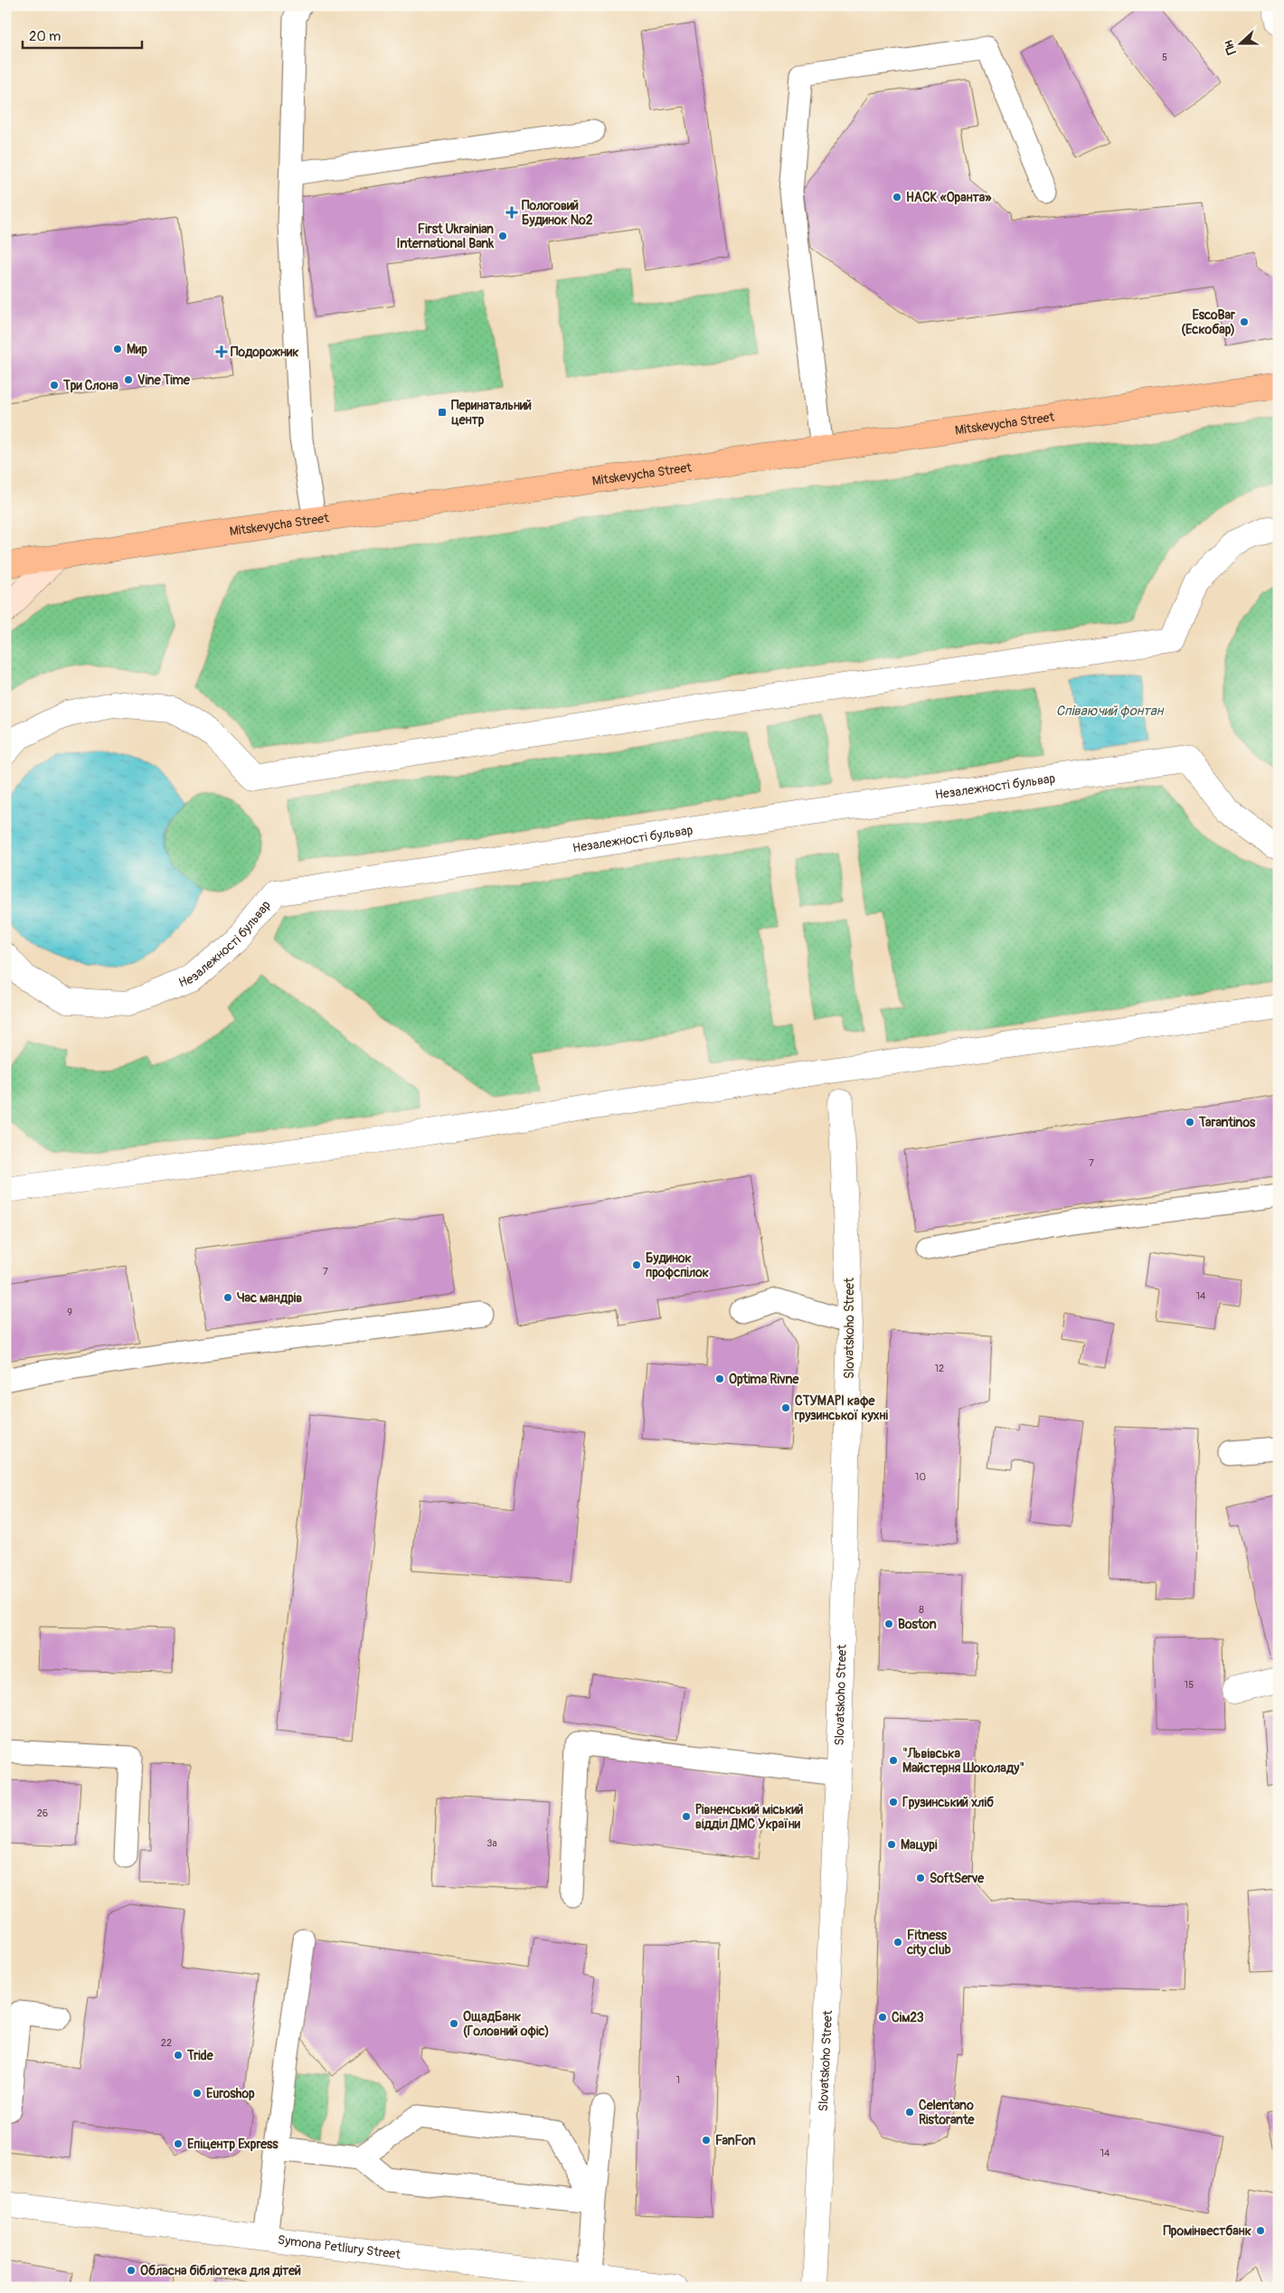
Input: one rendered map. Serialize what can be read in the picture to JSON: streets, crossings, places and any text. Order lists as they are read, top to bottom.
{
  "streets": {
    "main road": ["Mitskevycha Street"],
    "street": ["Незалежності бульвар", "Slovatskoho Street", "Symona Petliury Street"]
  },
  "water": ["Співаючий фонтан"],
  "places": {
    "other": [
      "НАСК «Оранта»",
      "First Ukrainian International Bank",
      "EscoBar (Ескобар)",
      "Мир",
      "Vine Time",
      "Три Слона",
      "Tarantinos",
      "Будинок профспілок",
      "Час мандрів",
      "Optima Rivne",
      "СТУМАРІ кафе грузинської кухні",
      "Boston",
      "\"Львівська Майстерня Шоколаду\"",
      "Грузинський хліб",
      "Рівненський міський відділ ДМС України",
      "Мацурі",
      "SoftServe",
      "Fitness city club",
      "Сім23",
      "ОщадБанк (Головний офіс)",
      "Tride",
      "Euroshop",
      "Celentano Ristorante",
      "FanFon",
      "Епіцентр Express",
      "Промінвестбанк",
      "Обласна бібліотека для дітей"
    ],
    "health": ["Пологовий Будинок №2", "Подорожник"],
    "transit": ["Перинатальний центр"]
  },
  "house_numbers": [
    "5",
    "7",
    "7",
    "14",
    "9",
    "12",
    "10",
    "8",
    "15",
    "26",
    "3а",
    "22",
    "1",
    "14"
  ],
  "scale_bar": "20 m",
  "north": "left"
}
